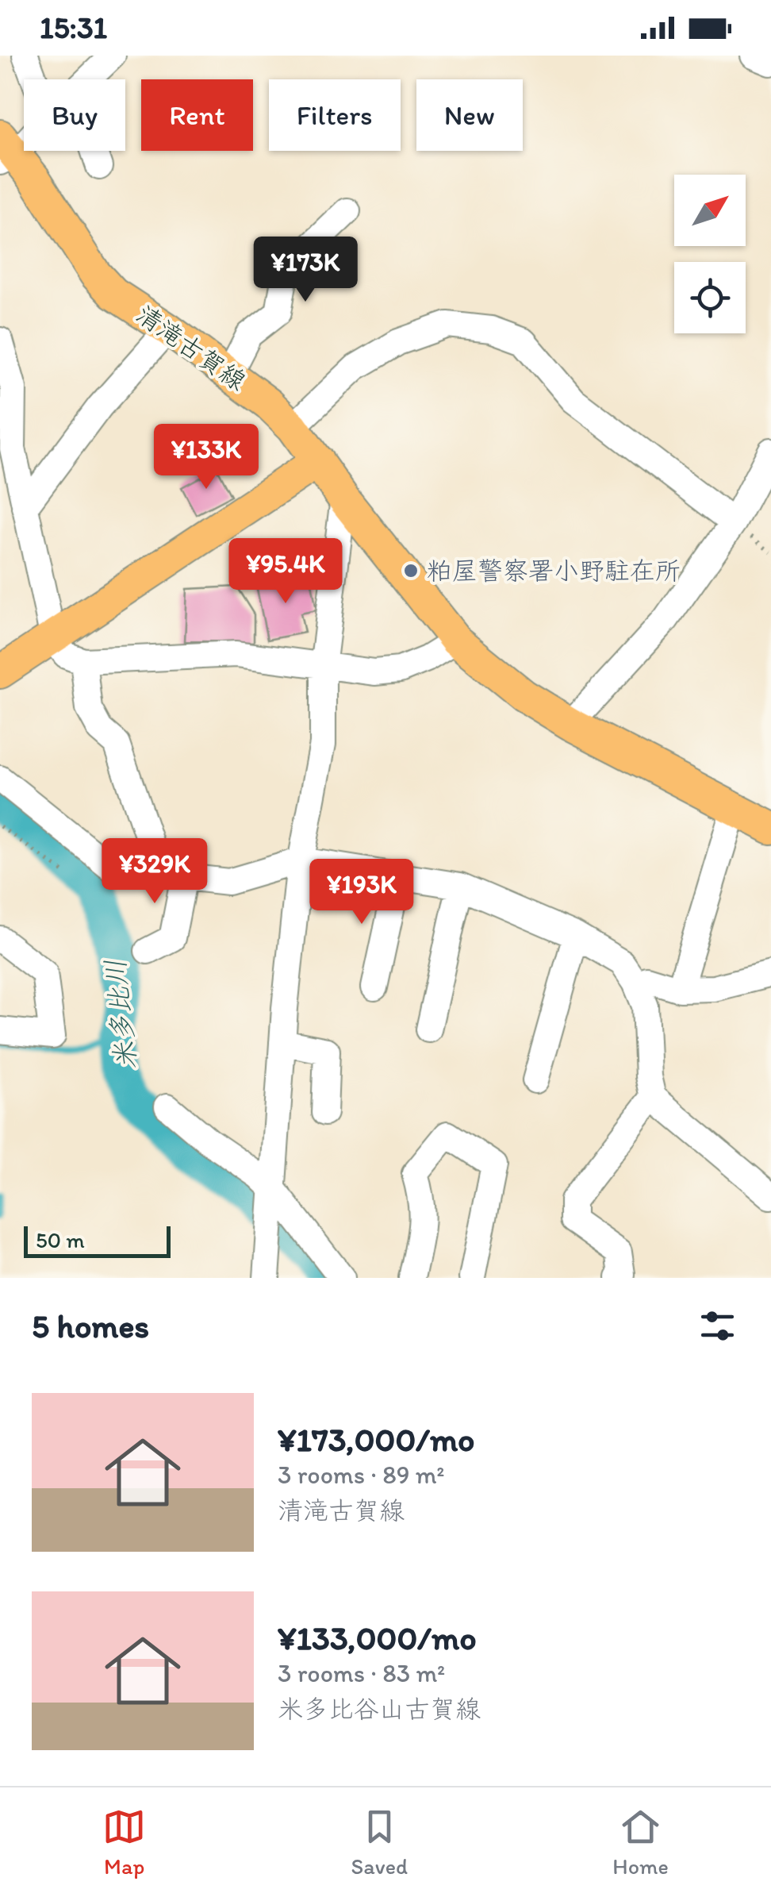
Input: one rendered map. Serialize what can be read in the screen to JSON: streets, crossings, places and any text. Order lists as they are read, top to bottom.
{
  "streets": {
    "main road": ["清滝古賀線"]
  },
  "water": ["米多比川"],
  "places": ["粕屋警察署小野駐在所"],
  "scale_bar": "50 m",
  "north": "top right",
  "page": {
    "status": "15:31",
    "chip": [
      "Buy",
      "Rent",
      "Filters",
      "New"
    ],
    "price": [
      "¥173K",
      "¥133K",
      "¥95.4K",
      "¥329K",
      "¥193K"
    ],
    "scale": "50 m",
    "heading": "5 homes",
    "list": [
      {
        "name": "¥173,000/mo",
        "note": "3 rooms · 89 m² · 清滝古賀線"
      },
      {
        "name": "¥133,000/mo",
        "note": "3 rooms · 83 m² · 米多比谷山古賀線"
      }
    ],
    "tabs": ["Map", "Saved", "Home"]
  }
}
